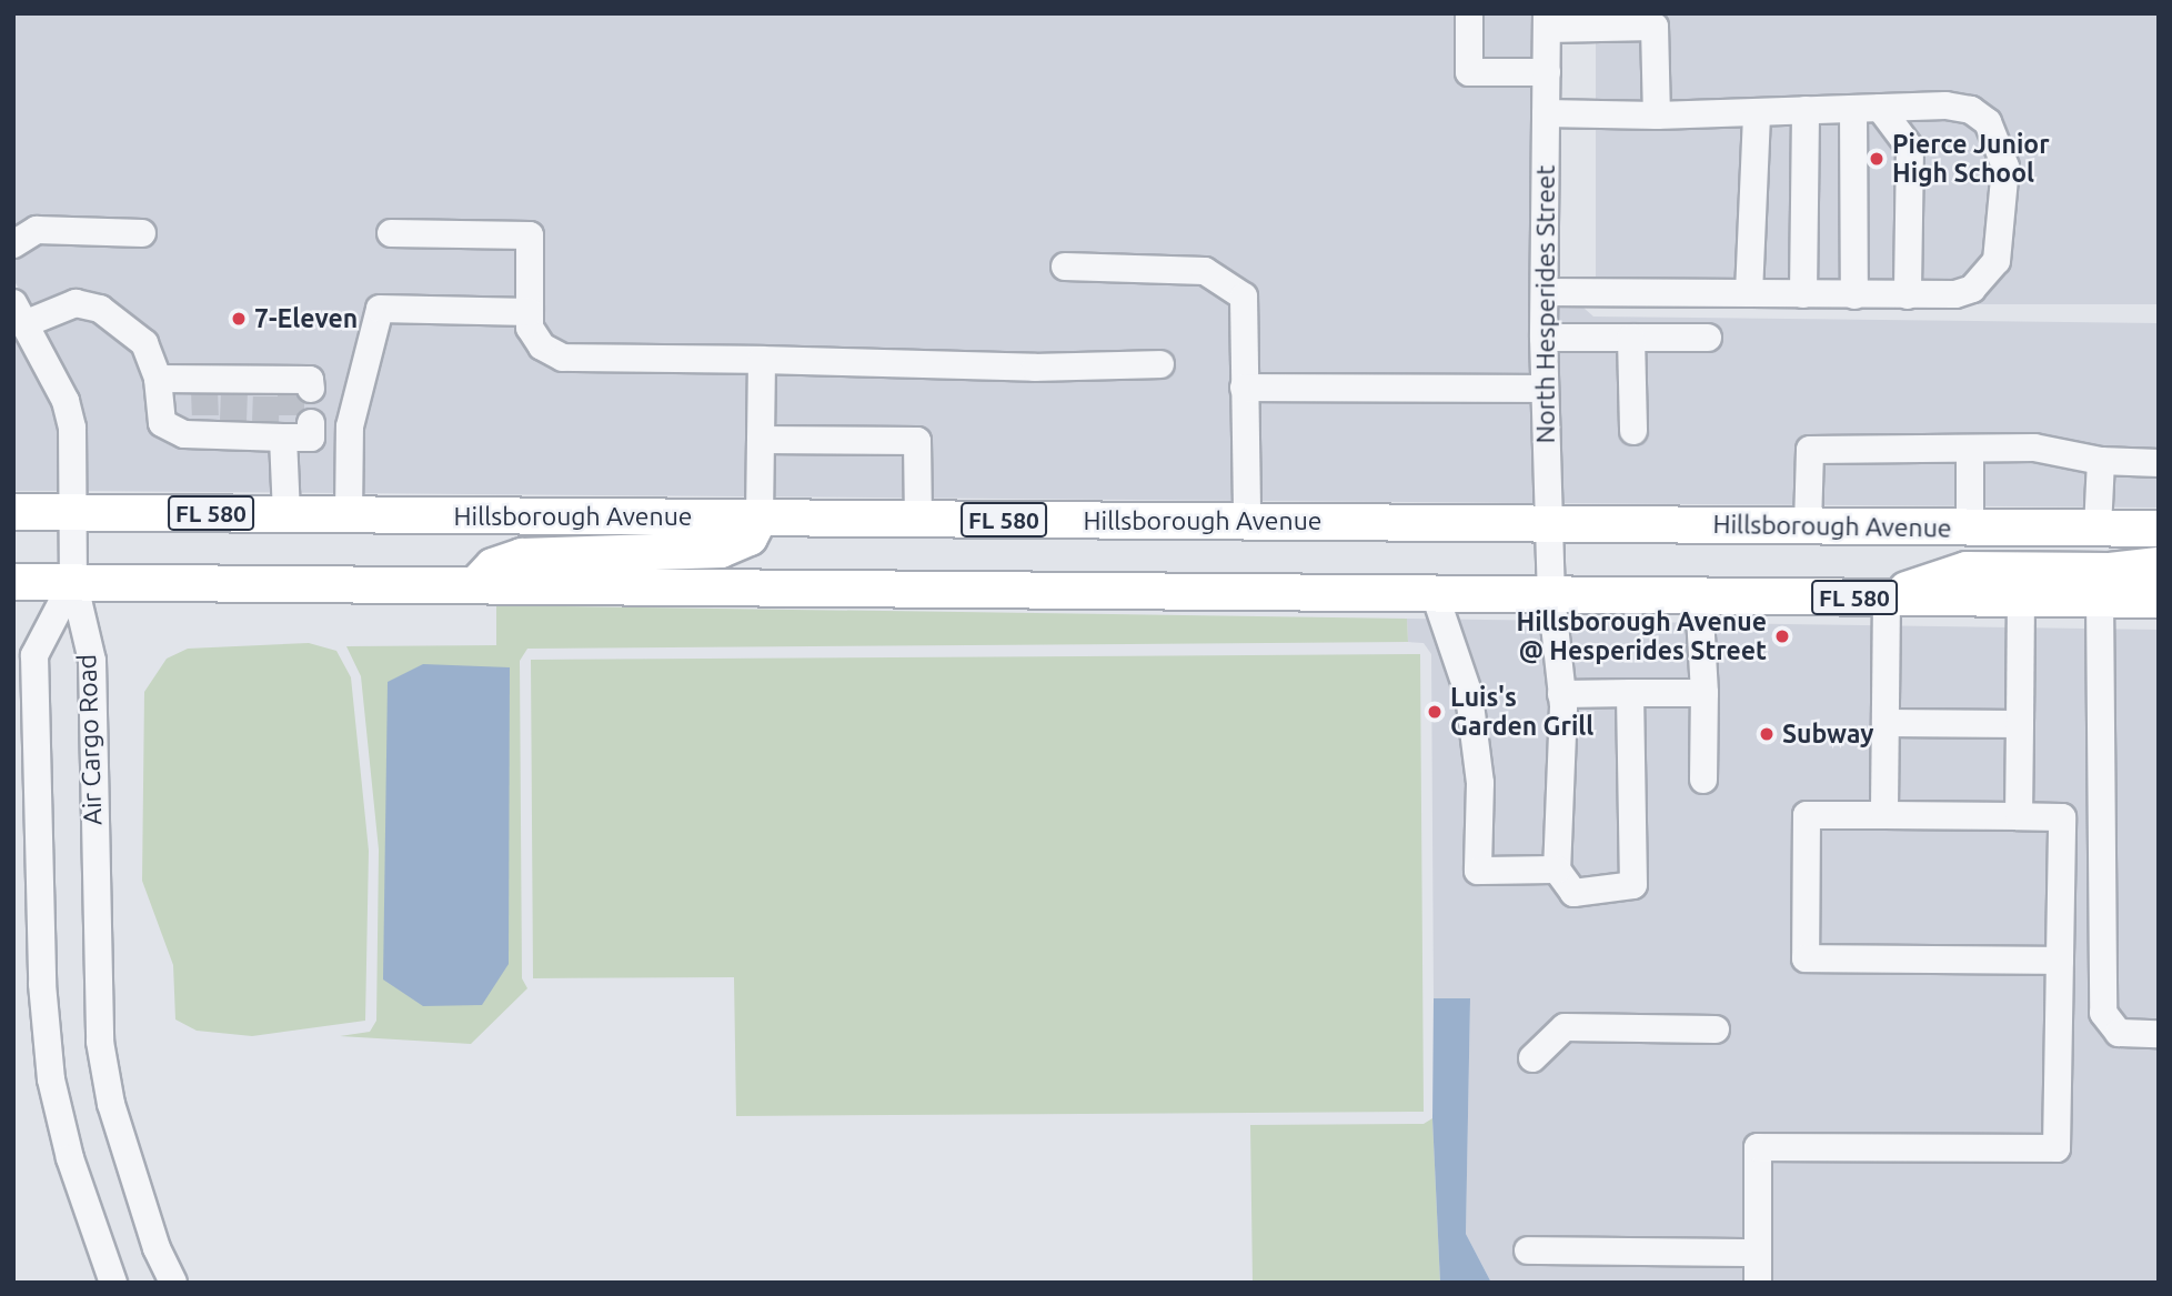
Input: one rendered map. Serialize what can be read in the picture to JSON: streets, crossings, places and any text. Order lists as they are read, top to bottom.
{
  "streets": {
    "main road": ["FL 580", "Hillsborough Avenue"],
    "street": ["North Hesperides Street", "Air Cargo Road"]
  },
  "crossings": [
    ["North Hesperides Street", "FL 580"],
    ["North Hesperides Street", "Hillsborough Avenue"],
    ["FL 580", "Air Cargo Road"]
  ],
  "places": [
    "Pierce Junior High School",
    "7-Eleven",
    "Hillsborough Avenue @ Hesperides Street",
    "Luis's Garden Grill",
    "Subway"
  ]
}
